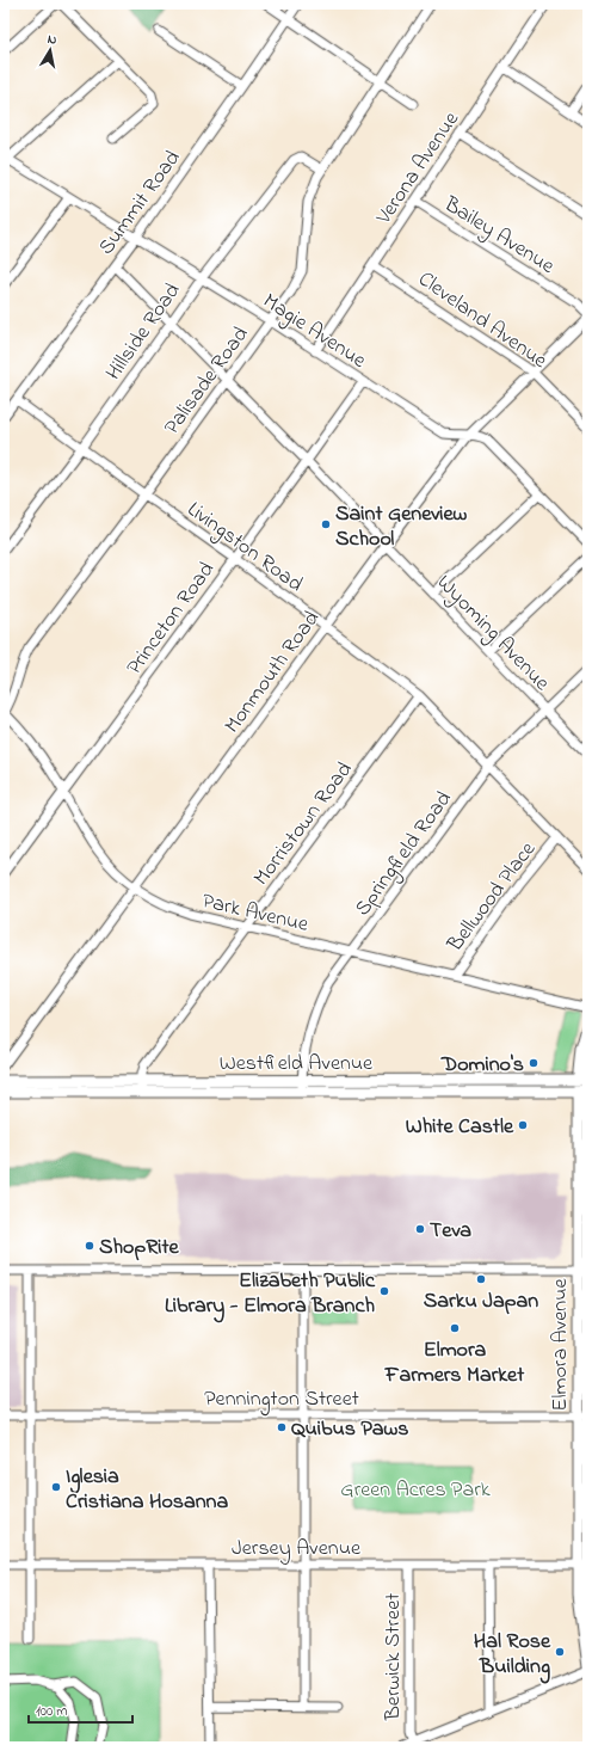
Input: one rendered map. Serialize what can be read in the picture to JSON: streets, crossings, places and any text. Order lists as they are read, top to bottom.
{
  "streets": {
    "main road": ["Westfield Avenue", "Elmora Avenue"],
    "street": [
      "Verona Avenue",
      "Summit Road",
      "Bailey Avenue",
      "Cleveland Avenue",
      "Magie Avenue",
      "Hillside Road",
      "Palisade Road",
      "Livingston Road",
      "Princeton Road",
      "Wyoming Avenue",
      "Monmouth Road",
      "Morristown Road",
      "Springfield Road",
      "Bellwood Place",
      "Park Avenue",
      "Pennington Street",
      "Jersey Avenue",
      "Berwick Street"
    ]
  },
  "crossings": [
    ["Verona Avenue", "Bailey Avenue"],
    ["Verona Avenue", "Cleveland Avenue"],
    ["Verona Avenue", "Magie Avenue"],
    ["Summit Road", "Magie Avenue"],
    ["Summit Road", "Livingston Road"],
    ["Summit Road", "Wyoming Avenue"],
    ["Bailey Avenue", "Monmouth Road"],
    ["Cleveland Avenue", "Monmouth Road"],
    ["Magie Avenue", "Hillside Road"],
    ["Magie Avenue", "Palisade Road"],
    ["Magie Avenue", "Princeton Road"],
    ["Magie Avenue", "Monmouth Road"],
    ["Hillside Road", "Palisade Road"],
    ["Hillside Road", "Livingston Road"],
    ["Hillside Road", "Wyoming Avenue"],
    ["Palisade Road", "Livingston Road"],
    ["Palisade Road", "Wyoming Avenue"],
    ["Palisade Road", "Park Avenue"],
    ["Livingston Road", "Princeton Road"],
    ["Livingston Road", "Monmouth Road"],
    ["Livingston Road", "Morristown Road"],
    ["Livingston Road", "Springfield Road"],
    ["Livingston Road", "Bellwood Place"],
    ["Princeton Road", "Wyoming Avenue"],
    ["Princeton Road", "Park Avenue"],
    ["Wyoming Avenue", "Monmouth Road"],
    ["Wyoming Avenue", "Springfield Road"],
    ["Monmouth Road", "Park Avenue"],
    ["Morristown Road", "Park Avenue"],
    ["Morristown Road", "Westfield Avenue"],
    ["Springfield Road", "Park Avenue"],
    ["Springfield Road", "Westfield Avenue"],
    ["Bellwood Place", "Park Avenue"],
    ["Westfield Avenue", "Elmora Avenue"],
    ["Elmora Avenue", "Pennington Street"],
    ["Elmora Avenue", "Jersey Avenue"],
    ["Jersey Avenue", "Berwick Street"]
  ],
  "parks": ["Green Acres Park"],
  "places": [
    "Saint Geneview School",
    "Domino's",
    "White Castle",
    "Teva",
    "ShopRite",
    "Sarku Japan",
    "Elizabeth Public Library - Elmora Branch",
    "Elmora Farmers Market",
    "Quibus Paws",
    "Iglesia Cristiana Hosanna",
    "Hal Rose Building"
  ],
  "scale_bar": "100 m",
  "north": "top"
}
